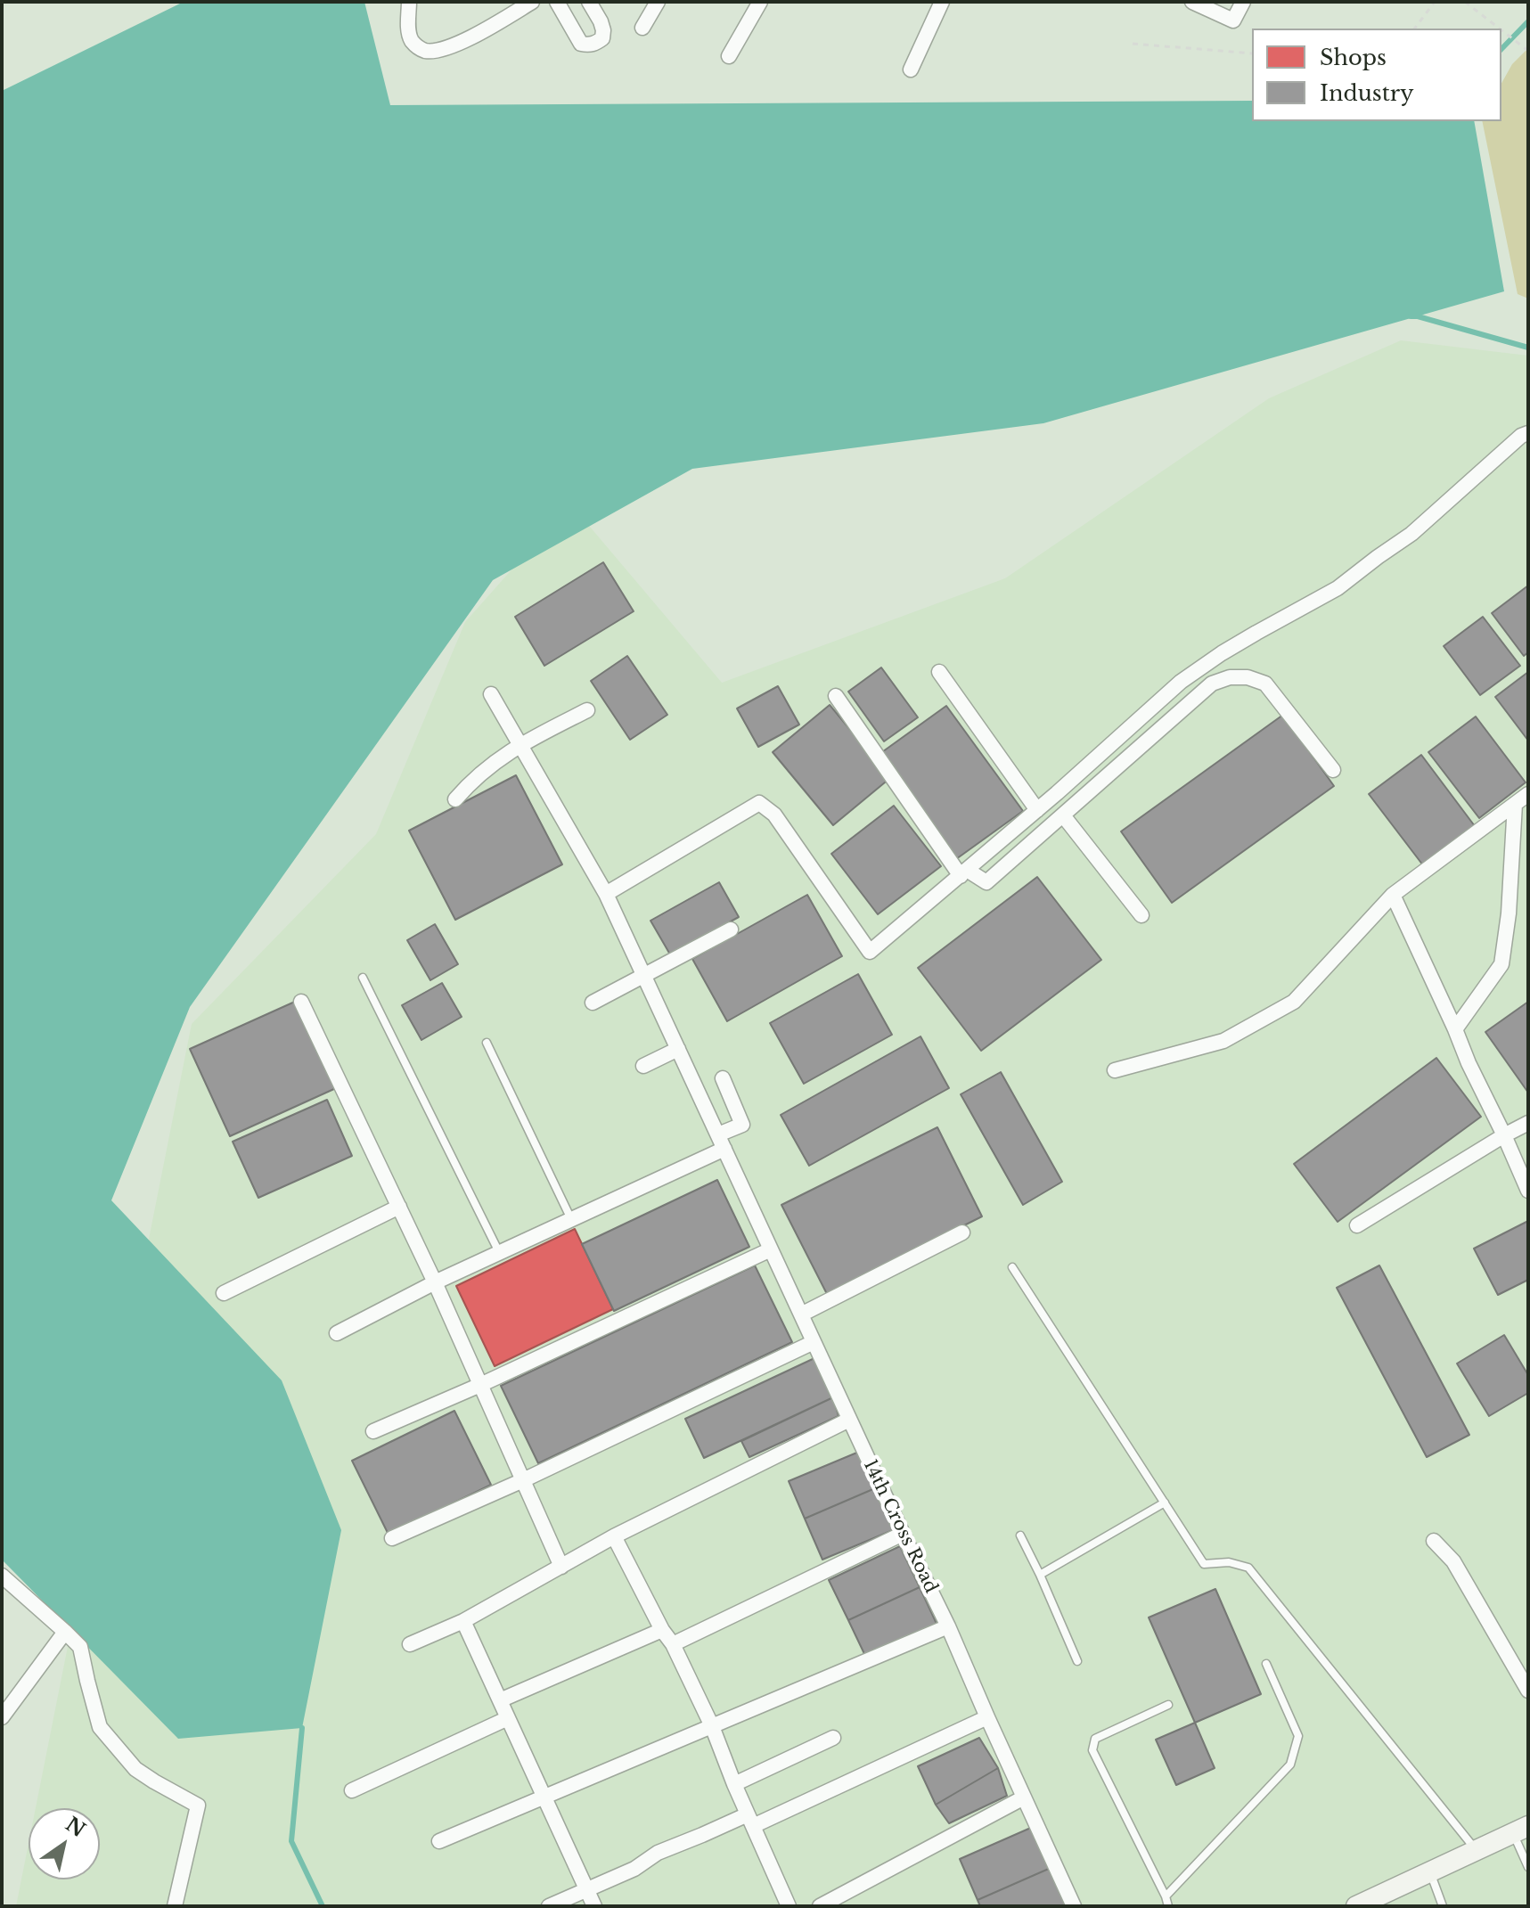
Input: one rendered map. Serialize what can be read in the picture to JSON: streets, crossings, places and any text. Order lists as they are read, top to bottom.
{
  "streets": {
    "street": ["14th Cross Road"]
  },
  "legend": ["Shops", "Industry"],
  "north": "top right"
}
